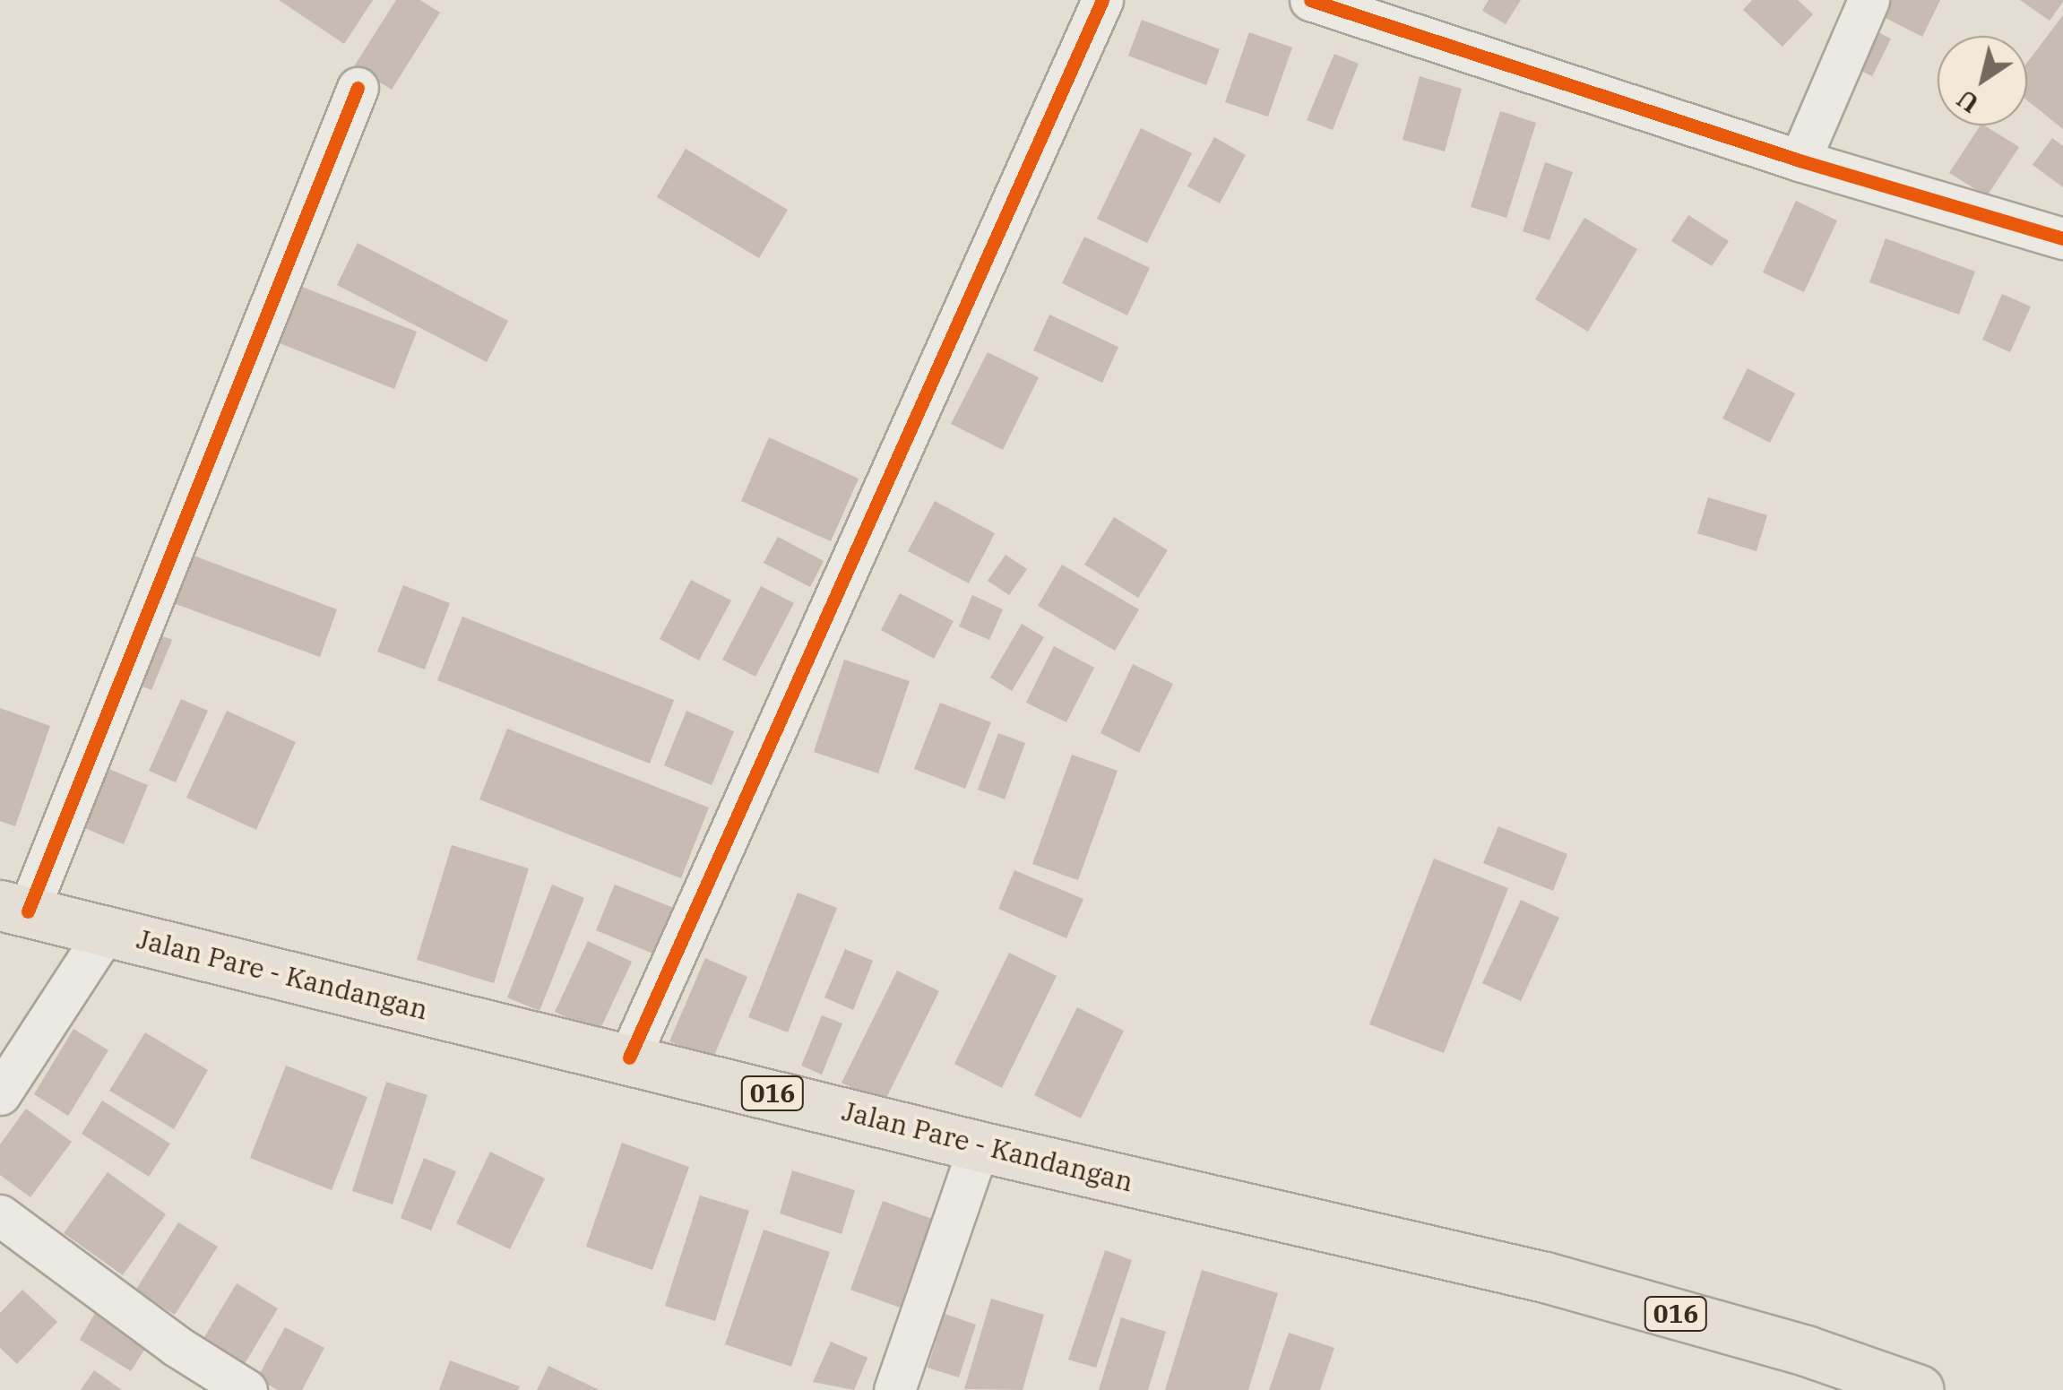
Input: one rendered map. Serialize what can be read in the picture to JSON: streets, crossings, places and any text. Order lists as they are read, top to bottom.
{
  "streets": {
    "main road": ["Jalan Pare - Kandangan", "016"]
  },
  "north": "bottom left"
}
